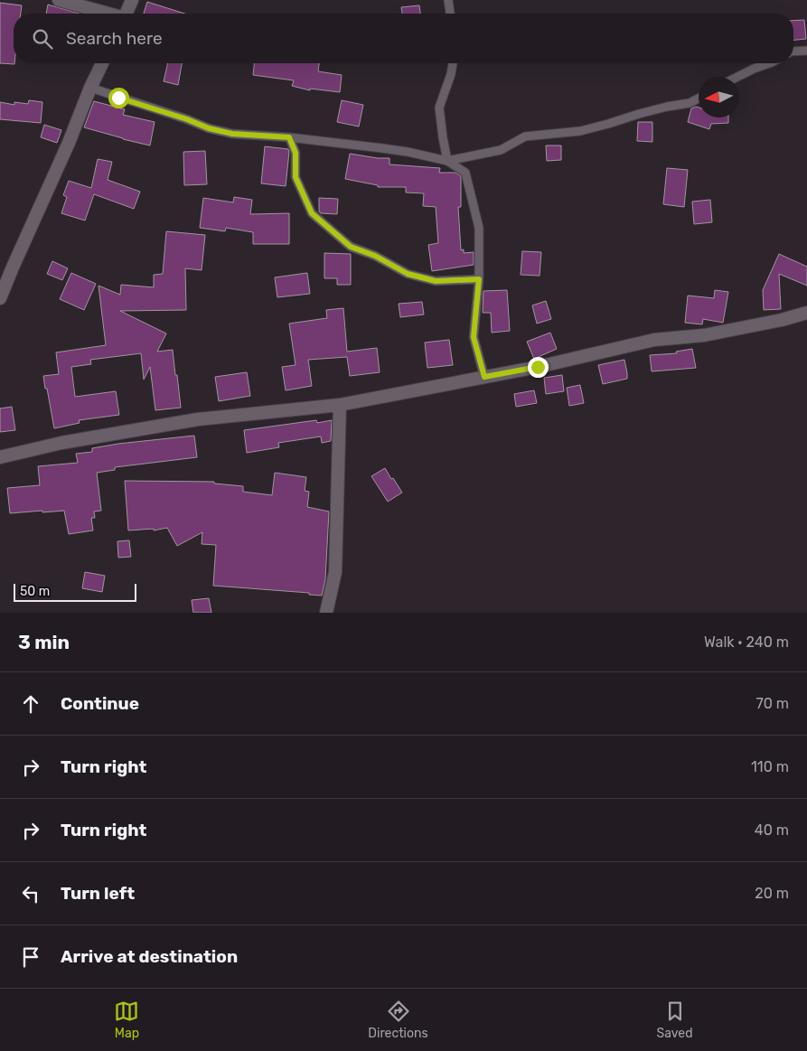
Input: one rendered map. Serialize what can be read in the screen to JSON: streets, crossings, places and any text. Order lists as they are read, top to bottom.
{
  "scale_bar": "50 m",
  "north": "left",
  "page": {
    "search": "Search here",
    "scale": "50 m",
    "heading": ["3 min", "Walk · 240 m"],
    "list": [
      ["Continue", "70 m"],
      ["Turn right", "110 m"],
      ["Turn right", "40 m"],
      ["Turn left", "20 m"],
      "Arrive at destination"
    ],
    "nav": ["Map", "Directions", "Saved"]
  }
}
